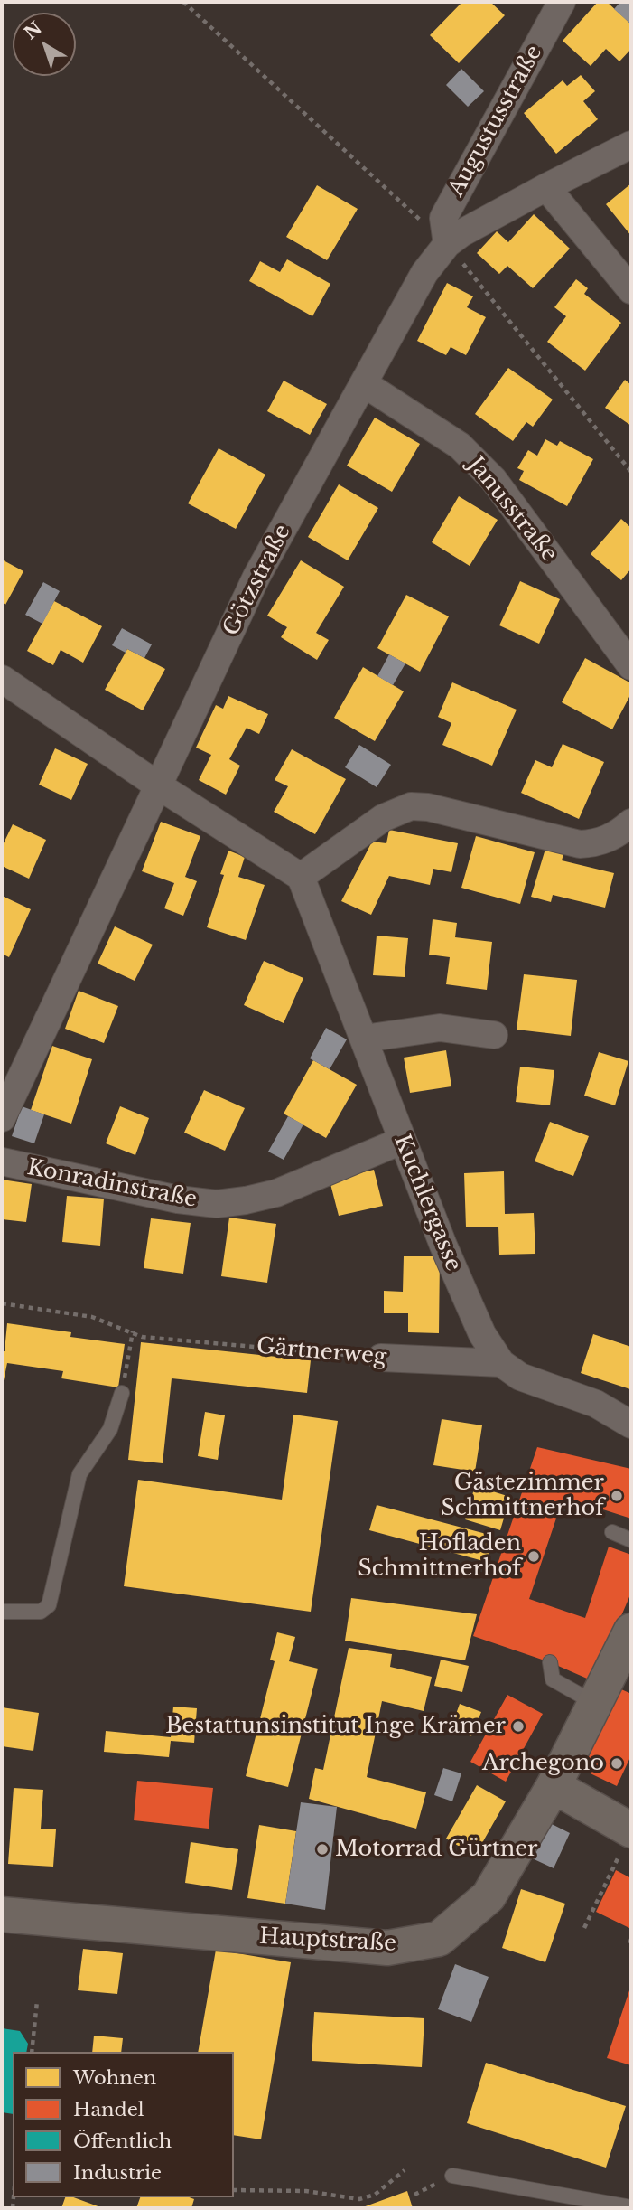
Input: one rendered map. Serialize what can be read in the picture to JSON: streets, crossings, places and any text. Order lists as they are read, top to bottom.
{
  "streets": {
    "street": [
      "Augustusstraße",
      "Janusstraße",
      "Götzstraße",
      "Konradinstraße",
      "Kuchlergasse",
      "Gärtnerweg",
      "Hauptstraße"
    ]
  },
  "crossings": [
    ["Augustusstraße", "Götzstraße"],
    ["Janusstraße", "Götzstraße"],
    ["Konradinstraße", "Kuchlergasse"],
    ["Kuchlergasse", "Gärtnerweg"]
  ],
  "places": [
    "Gästezimmer Schmittnerhof",
    "Hofladen Schmittnerhof",
    "Bestattunsinstitut Inge Krämer",
    "Archegono",
    "Motorrad Gürtner"
  ],
  "legend": [
    "Wohnen",
    "Handel",
    "Öffentlich",
    "Industrie"
  ],
  "north": "top left"
}
